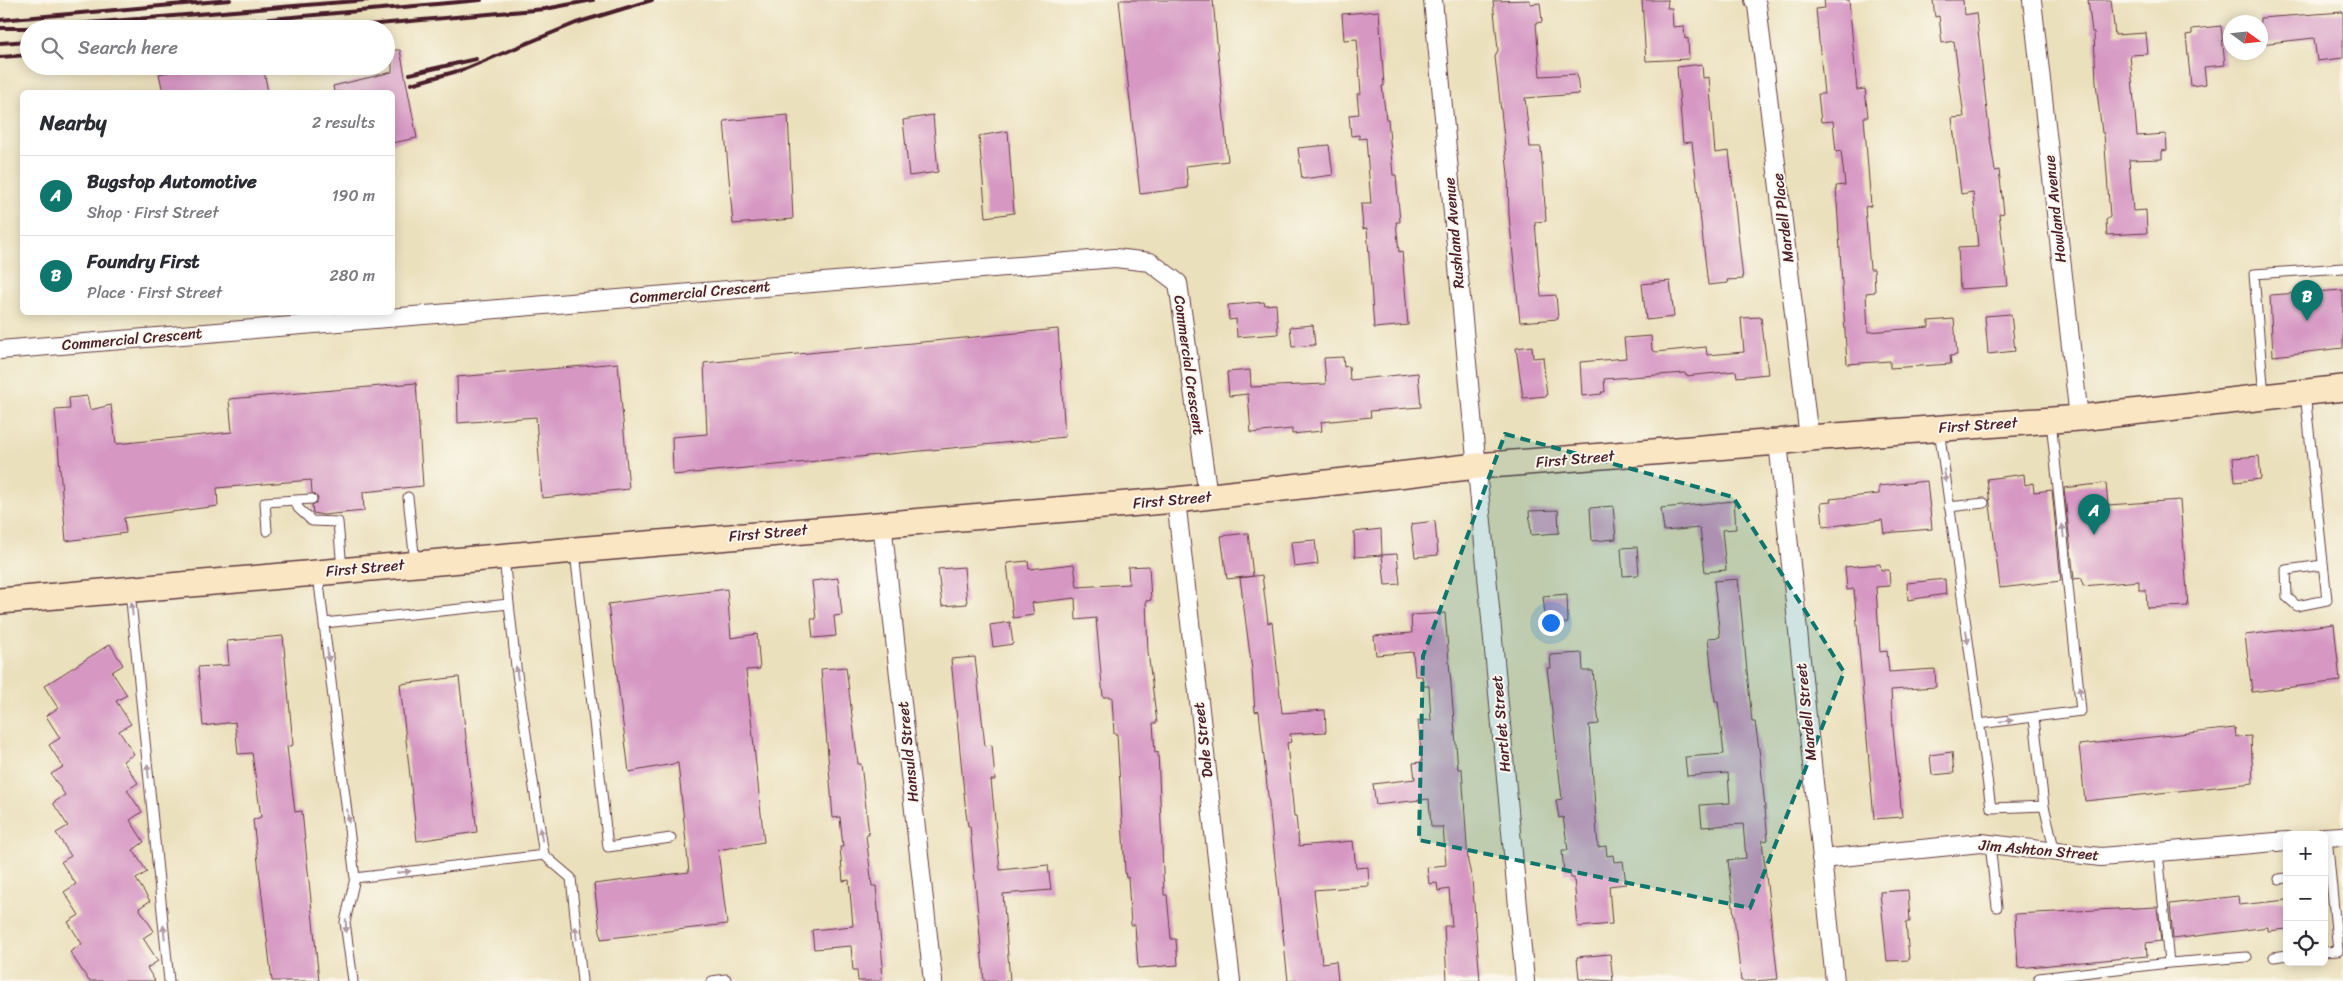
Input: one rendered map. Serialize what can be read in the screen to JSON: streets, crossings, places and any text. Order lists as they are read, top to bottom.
{
  "streets": {
    "street": [
      "Howland Avenue",
      "Mardell Place",
      "Rushland Avenue",
      "Commercial Crescent",
      "First Street",
      "Mardell Street",
      "Hartlet Street",
      "Dale Street",
      "Hansuld Street",
      "Jim Ashton Street"
    ]
  },
  "crossings": [
    ["Howland Avenue", "First Street"],
    ["Mardell Place", "First Street"],
    ["Rushland Avenue", "First Street"],
    ["Rushland Avenue", "Hartlet Street"],
    ["Commercial Crescent", "First Street"],
    ["First Street", "Mardell Street"],
    ["First Street", "Hartlet Street"],
    ["First Street", "Dale Street"],
    ["First Street", "Hansuld Street"],
    ["Mardell Street", "Jim Ashton Street"]
  ],
  "north": "right",
  "page": {
    "search": "Search here",
    "heading": ["Nearby", "2 results"],
    "list": [
      {
        "mark": "A",
        "name": "Bugstop Automotive",
        "note": "Shop · First Street",
        "value": "190 m"
      },
      {
        "mark": "B",
        "name": "Foundry First",
        "note": "Place · First Street",
        "value": "280 m"
      }
    ],
    "pins": ["B", "A"],
    "map_buttons": ["+", "−"]
  }
}
